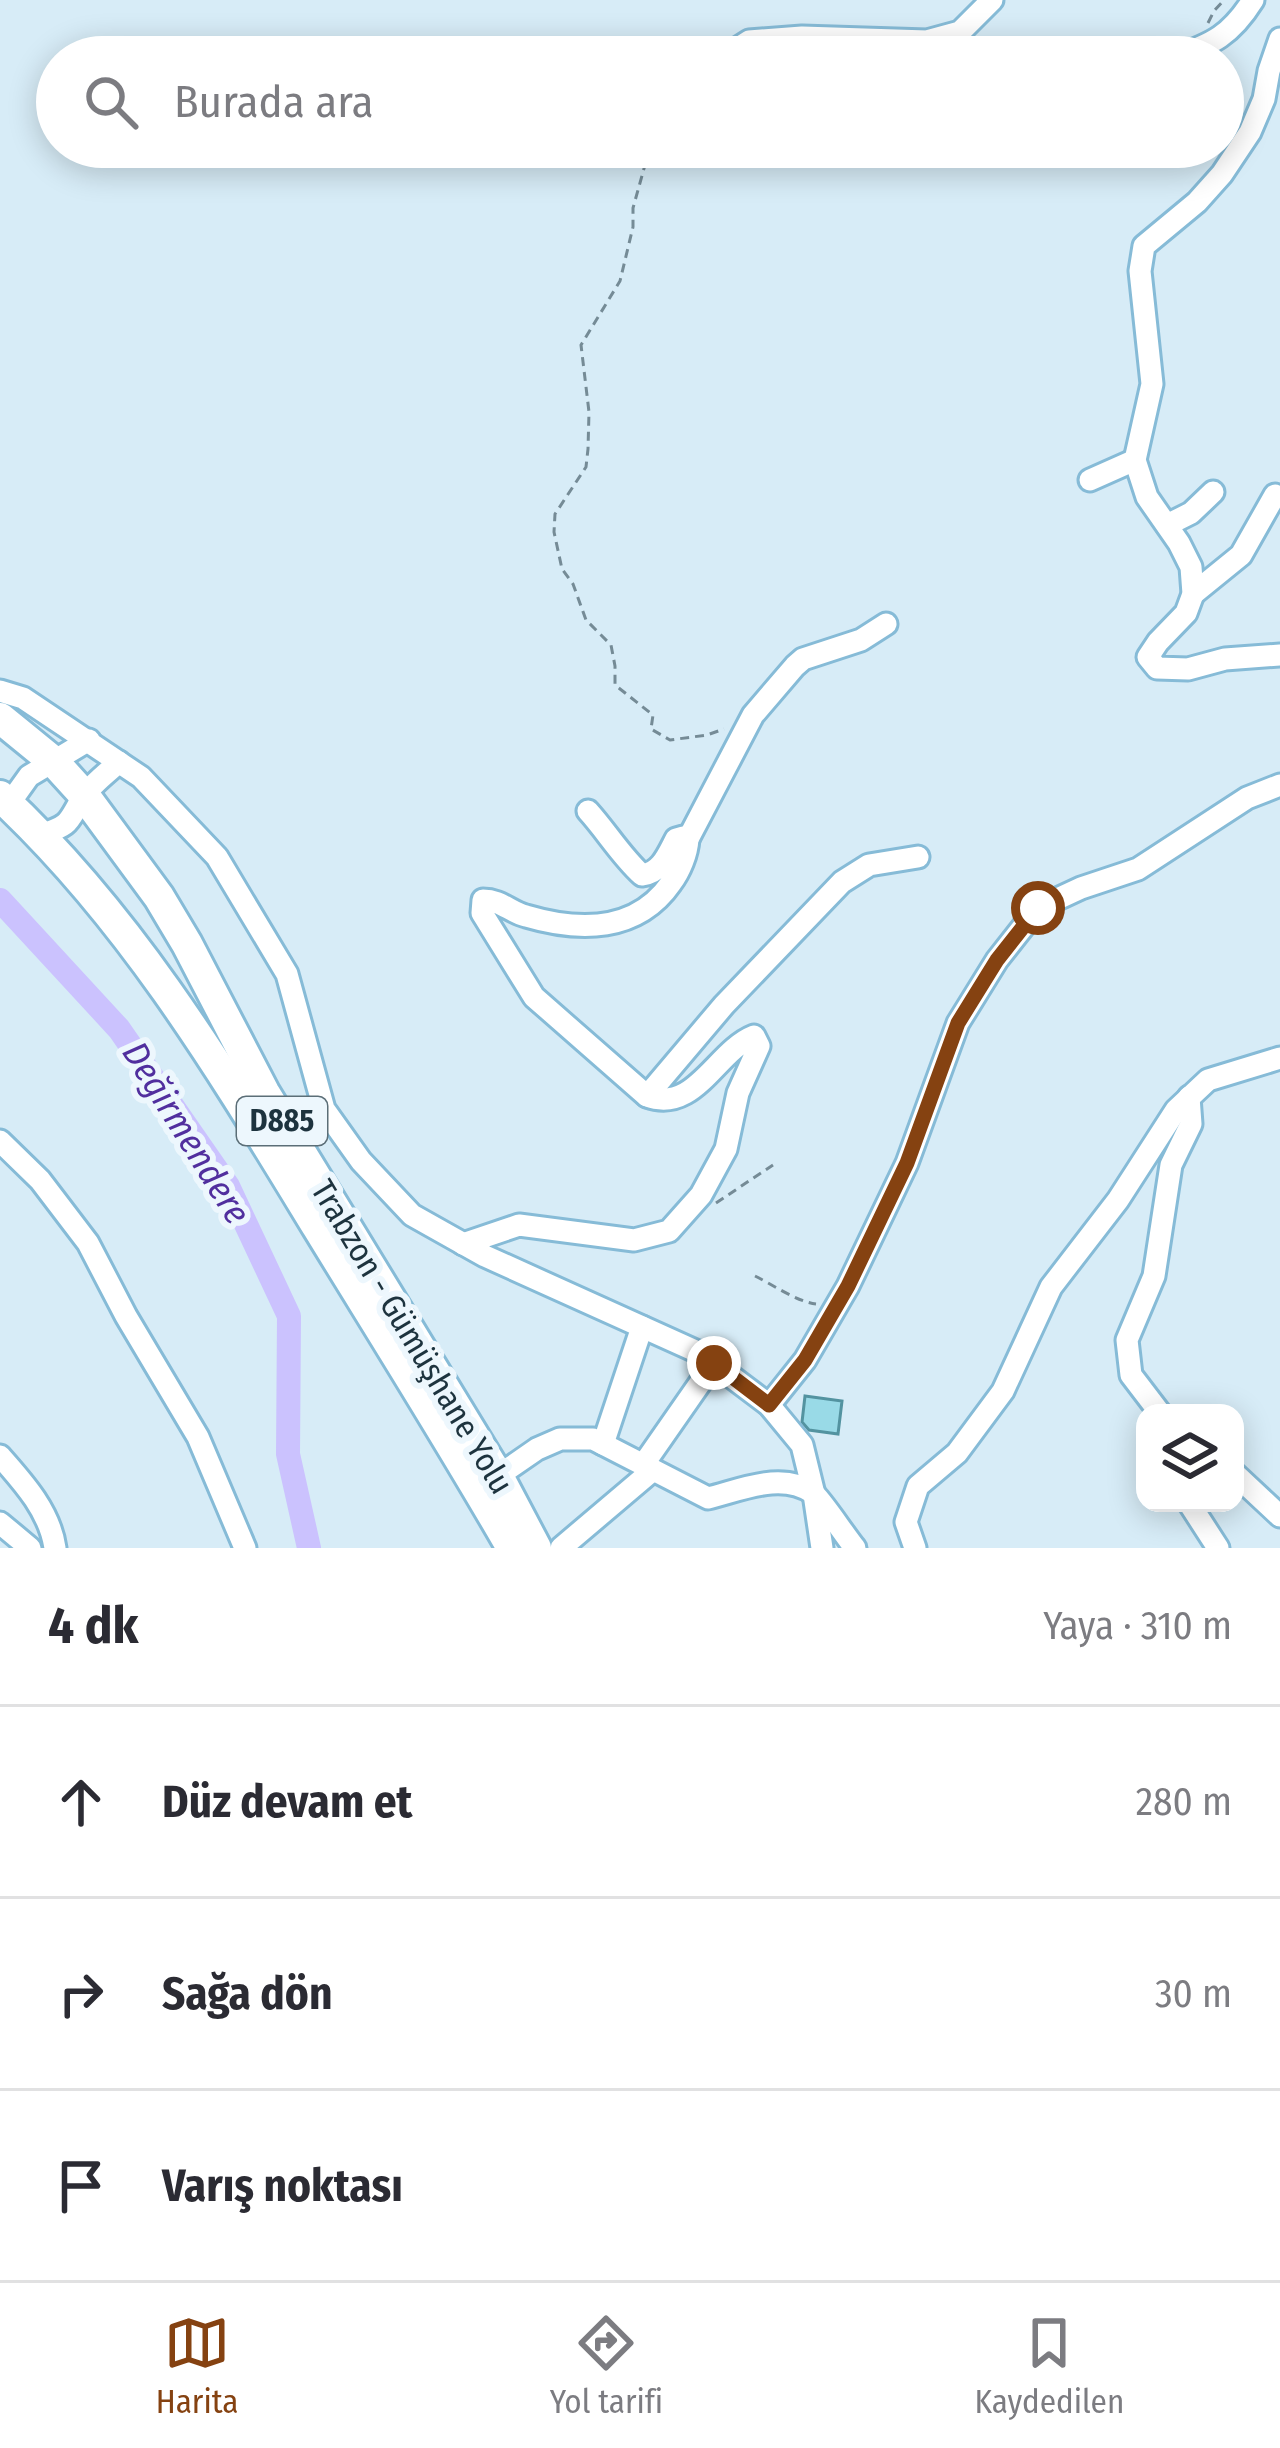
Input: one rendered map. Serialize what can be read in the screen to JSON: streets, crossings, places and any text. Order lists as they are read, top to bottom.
{
  "streets": {
    "highway": ["D885", "Trabzon - Gümüşhane Yolu"]
  },
  "water": ["Değirmendere"],
  "page": {
    "search": "Burada ara",
    "heading": ["4 dk", "Yaya · 310 m"],
    "list": [
      ["Düz devam et", "280 m"],
      ["Sağa dön", "30 m"],
      "Varış noktası"
    ],
    "nav": ["Harita", "Yol tarifi", "Kaydedilen"]
  }
}
